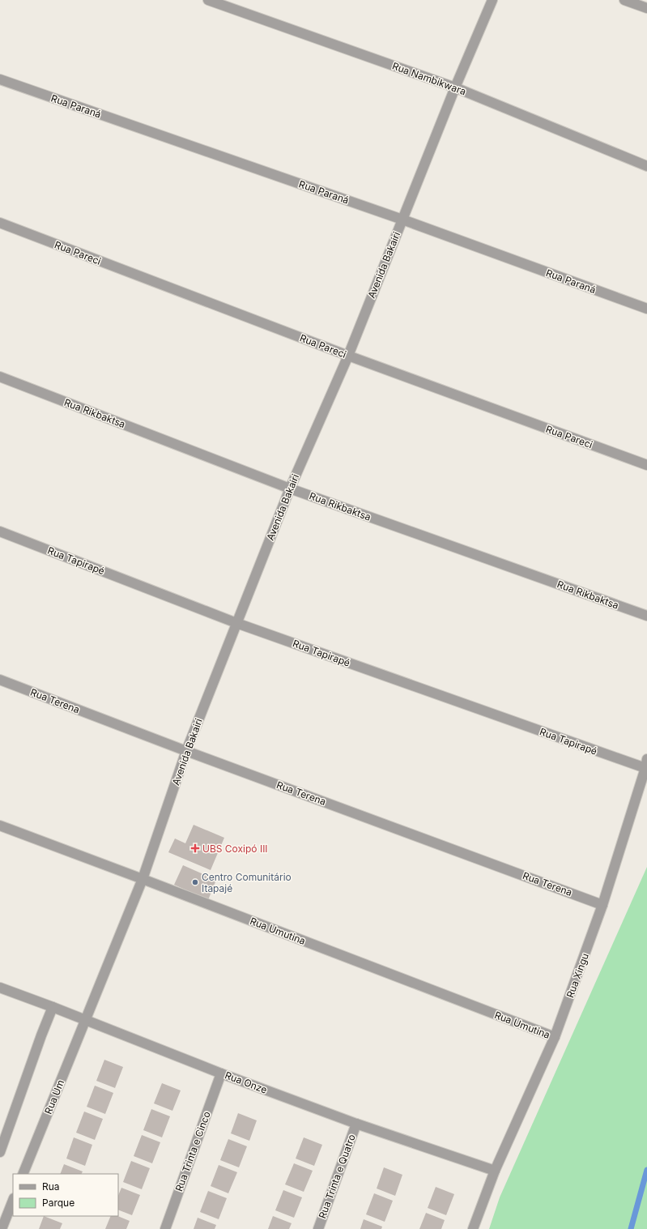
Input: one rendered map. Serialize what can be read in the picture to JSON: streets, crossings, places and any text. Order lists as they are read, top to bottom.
{
  "streets": {
    "street": [
      "Rua Nambikwara",
      "Rua Paraná",
      "Rua Pareci",
      "Avenida Bakairi",
      "Rua Rikbaktsa",
      "Rua Tapirapé",
      "Rua Terena",
      "Rua Umutina",
      "Rua Xingu",
      "Rua Onze",
      "Rua Um",
      "Rua Trinta e Cinco",
      "Rua Trinta e Quatro"
    ]
  },
  "crossings": [
    ["Rua Nambikwara", "Avenida Bakairi"],
    ["Rua Paraná", "Avenida Bakairi"],
    ["Rua Pareci", "Avenida Bakairi"],
    ["Avenida Bakairi", "Rua Rikbaktsa"],
    ["Avenida Bakairi", "Rua Tapirapé"],
    ["Avenida Bakairi", "Rua Terena"],
    ["Avenida Bakairi", "Rua Umutina"],
    ["Avenida Bakairi", "Rua Onze"],
    ["Avenida Bakairi", "Rua Um"],
    ["Rua Tapirapé", "Rua Xingu"],
    ["Rua Terena", "Rua Xingu"],
    ["Rua Umutina", "Rua Xingu"],
    ["Rua Xingu", "Rua Onze"],
    ["Rua Onze", "Rua Um"],
    ["Rua Onze", "Rua Trinta e Cinco"],
    ["Rua Onze", "Rua Trinta e Quatro"]
  ],
  "places": {
    "health": ["UBS Coxipó III"],
    "other": ["Centro Comunitário Itapajé"]
  },
  "legend": ["Rua", "Parque"]
}
